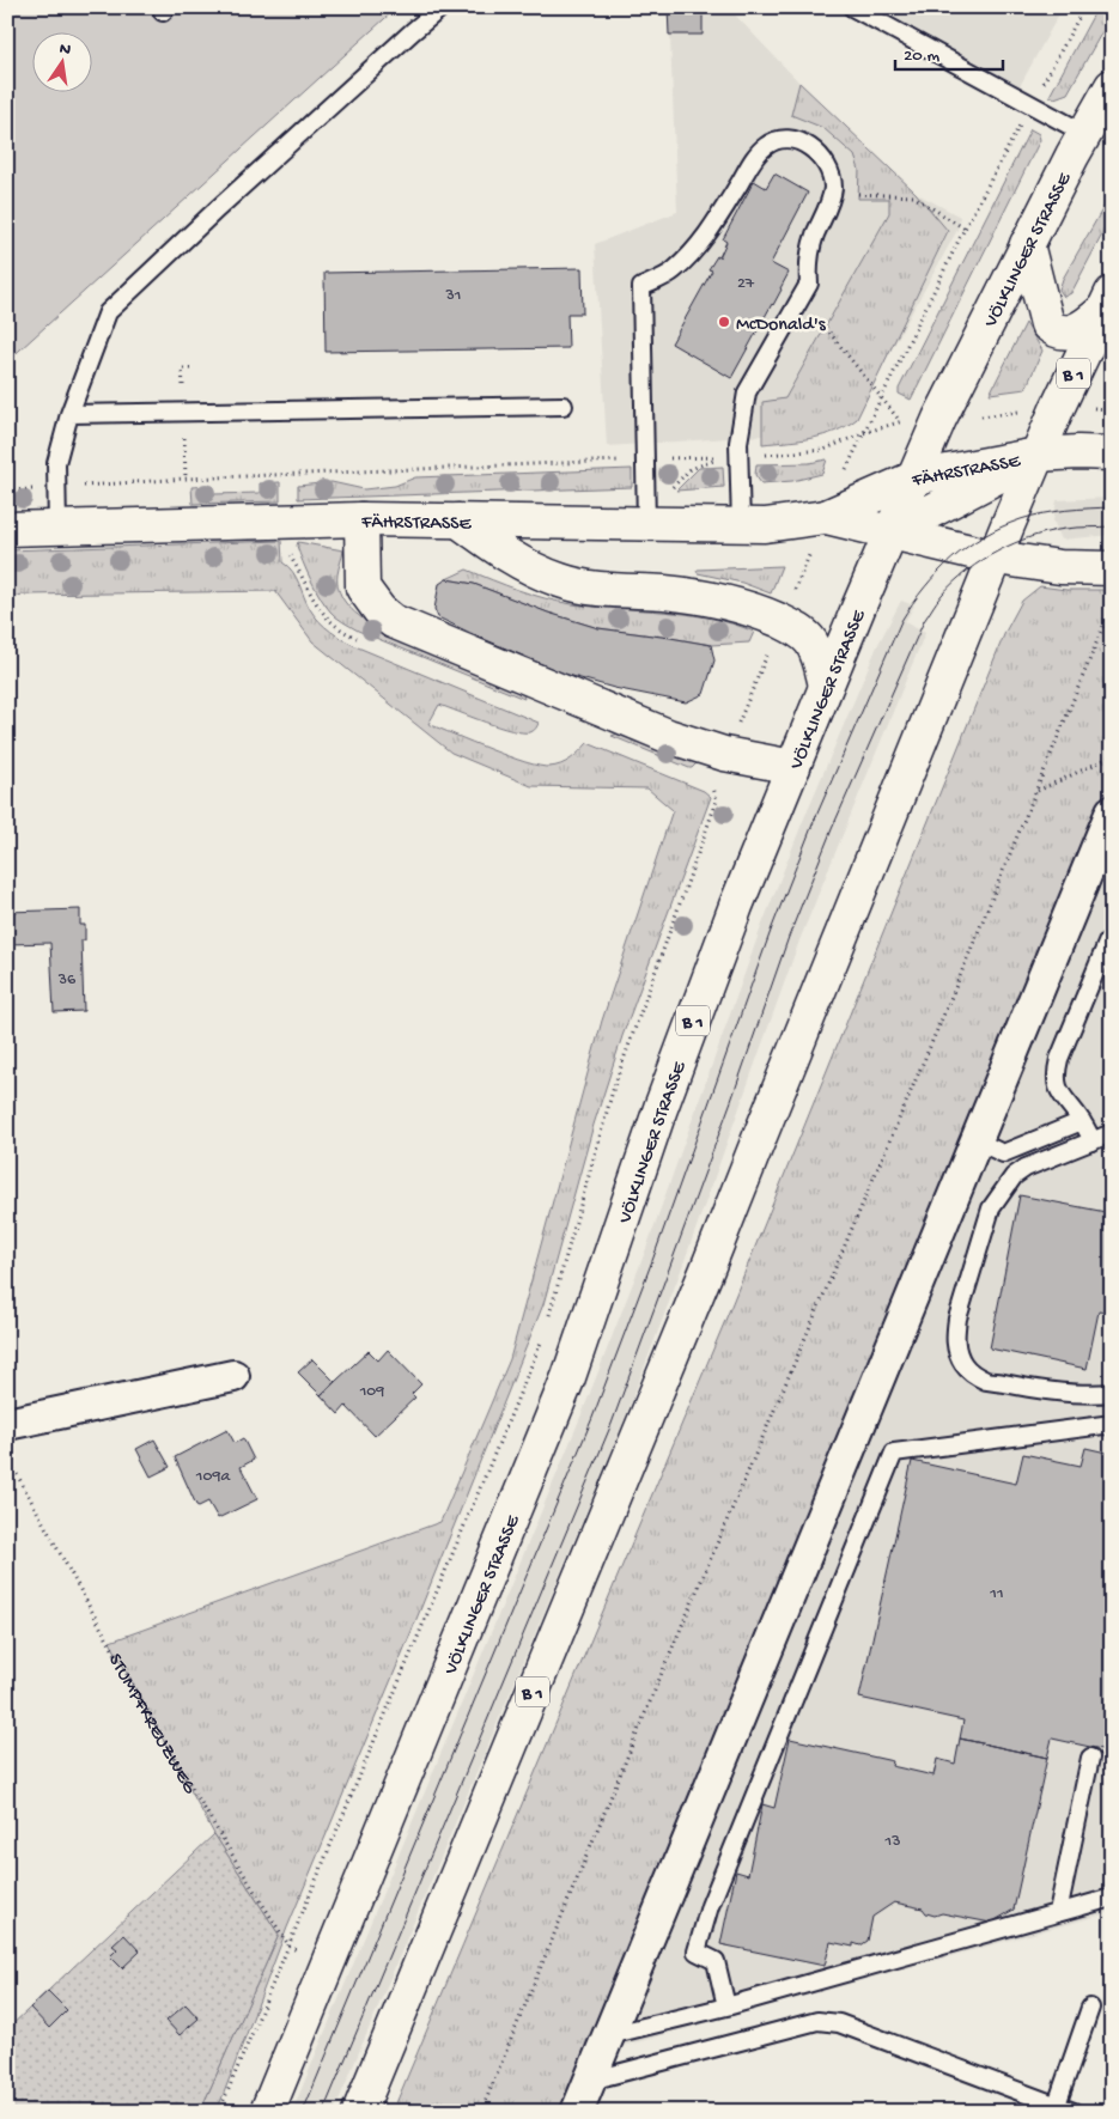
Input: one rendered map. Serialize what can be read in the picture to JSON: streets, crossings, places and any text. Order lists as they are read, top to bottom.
{
  "streets": {
    "main road": ["VÖLKLINGER STRASSE", "B 1", "FÄHRSTRASSE"],
    "path": ["STUMPFKREUZWEG"]
  },
  "crossings": [
    ["VÖLKLINGER STRASSE", "FÄHRSTRASSE"],
    ["VÖLKLINGER STRASSE", "STUMPFKREUZWEG"],
    ["B 1", "FÄHRSTRASSE"]
  ],
  "places": ["McDonald's"],
  "house_numbers": [
    "27",
    "31",
    "36",
    "109",
    "109a",
    "11",
    "13"
  ],
  "scale_bar": "20 m",
  "north": "top"
}
